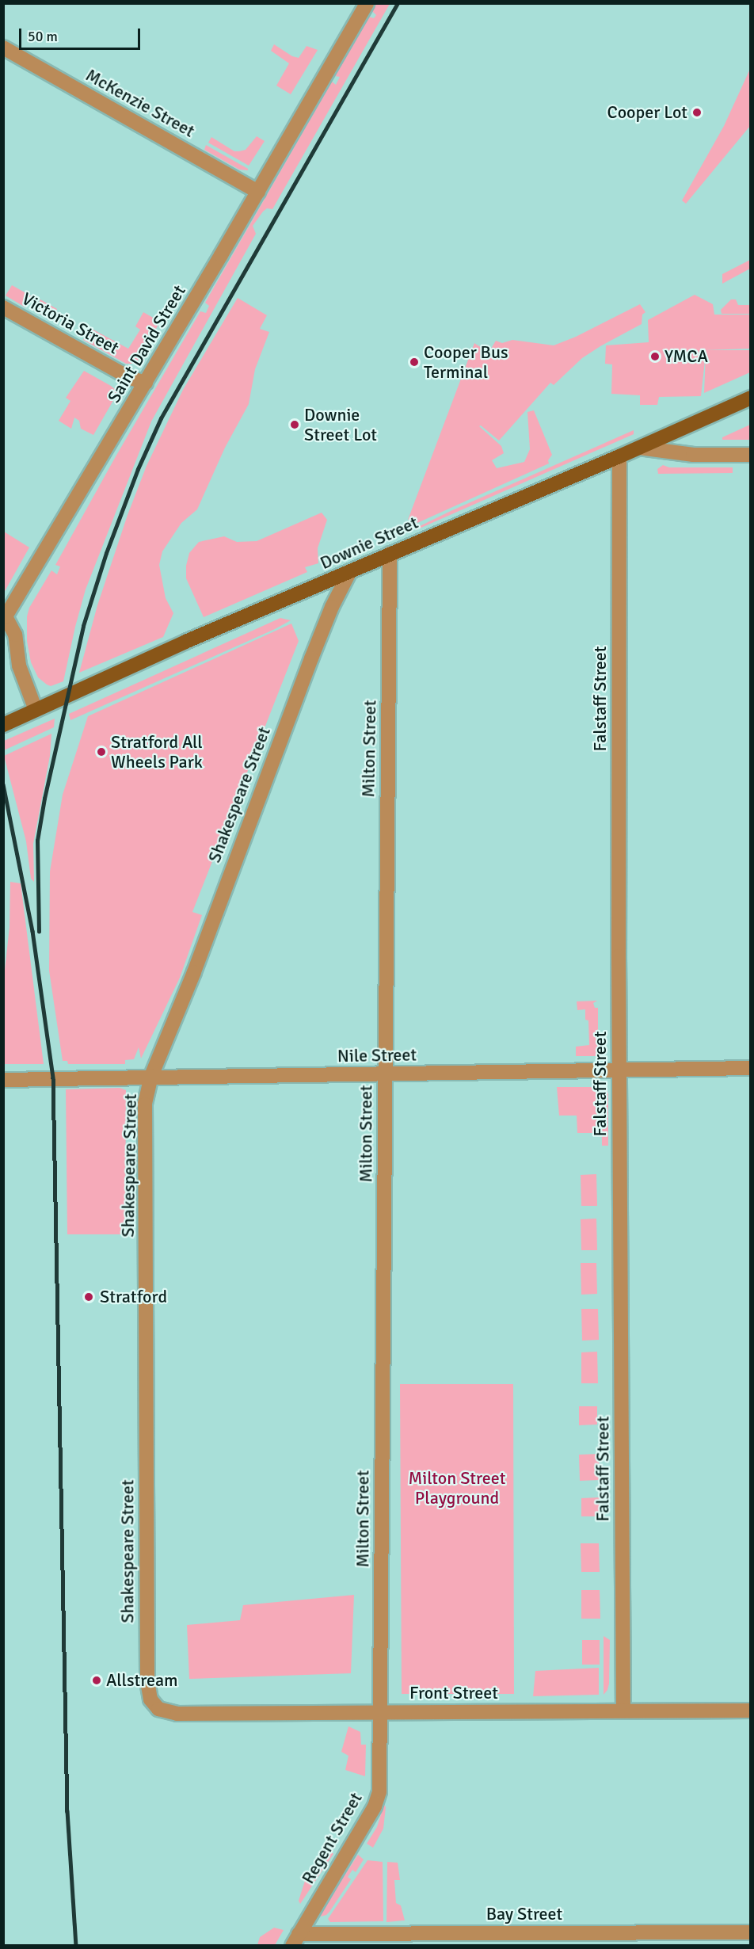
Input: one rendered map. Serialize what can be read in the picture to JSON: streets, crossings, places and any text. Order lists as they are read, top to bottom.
{
  "streets": {
    "main road": ["Downie Street"],
    "street": [
      "McKenzie Street",
      "Victoria Street",
      "Saint David Street",
      "Falstaff Street",
      "Milton Street",
      "Shakespeare Street",
      "Nile Street",
      "Front Street",
      "Regent Street",
      "Bay Street"
    ]
  },
  "crossings": [
    ["McKenzie Street", "Saint David Street"],
    ["Victoria Street", "Saint David Street"],
    ["Saint David Street", "Downie Street"],
    ["Downie Street", "Falstaff Street"],
    ["Downie Street", "Milton Street"],
    ["Downie Street", "Shakespeare Street"],
    ["Falstaff Street", "Nile Street"],
    ["Falstaff Street", "Front Street"],
    ["Milton Street", "Nile Street"],
    ["Milton Street", "Front Street"],
    ["Milton Street", "Regent Street"],
    ["Shakespeare Street", "Nile Street"],
    ["Shakespeare Street", "Front Street"],
    ["Front Street", "Regent Street"],
    ["Regent Street", "Bay Street"]
  ],
  "parks": ["Milton Street Playground"],
  "places": [
    "Cooper Lot",
    "YMCA",
    "Cooper Bus Terminal",
    "Downie Street Lot",
    "Stratford All Wheels Park",
    "Stratford",
    "Allstream"
  ],
  "scale_bar": "50 m"
}
